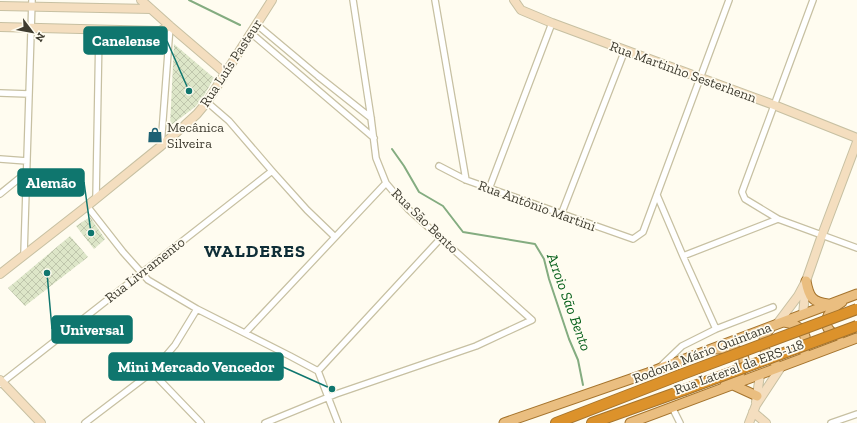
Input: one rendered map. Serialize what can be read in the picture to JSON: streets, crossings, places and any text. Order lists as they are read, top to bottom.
{
  "streets": {
    "highway": ["Rodovia Mário Quintana"],
    "main road": ["Rua Luís Pasteur", "Rua Martinho Sesterhenn", "Rua Lateral da ERS-118"],
    "street": ["Rua Antônio Martini", "Rua São Bento", "Rua Livramento"]
  },
  "districts": ["WALDERES"],
  "water": ["Arroio São Bento"],
  "places": {
    "other": [
      "Canelense",
      "Alemão",
      "Universal",
      "Mini Mercado Vencedor"
    ],
    "shop": ["Mecânica Silveira"]
  },
  "north": "bottom right"
}
